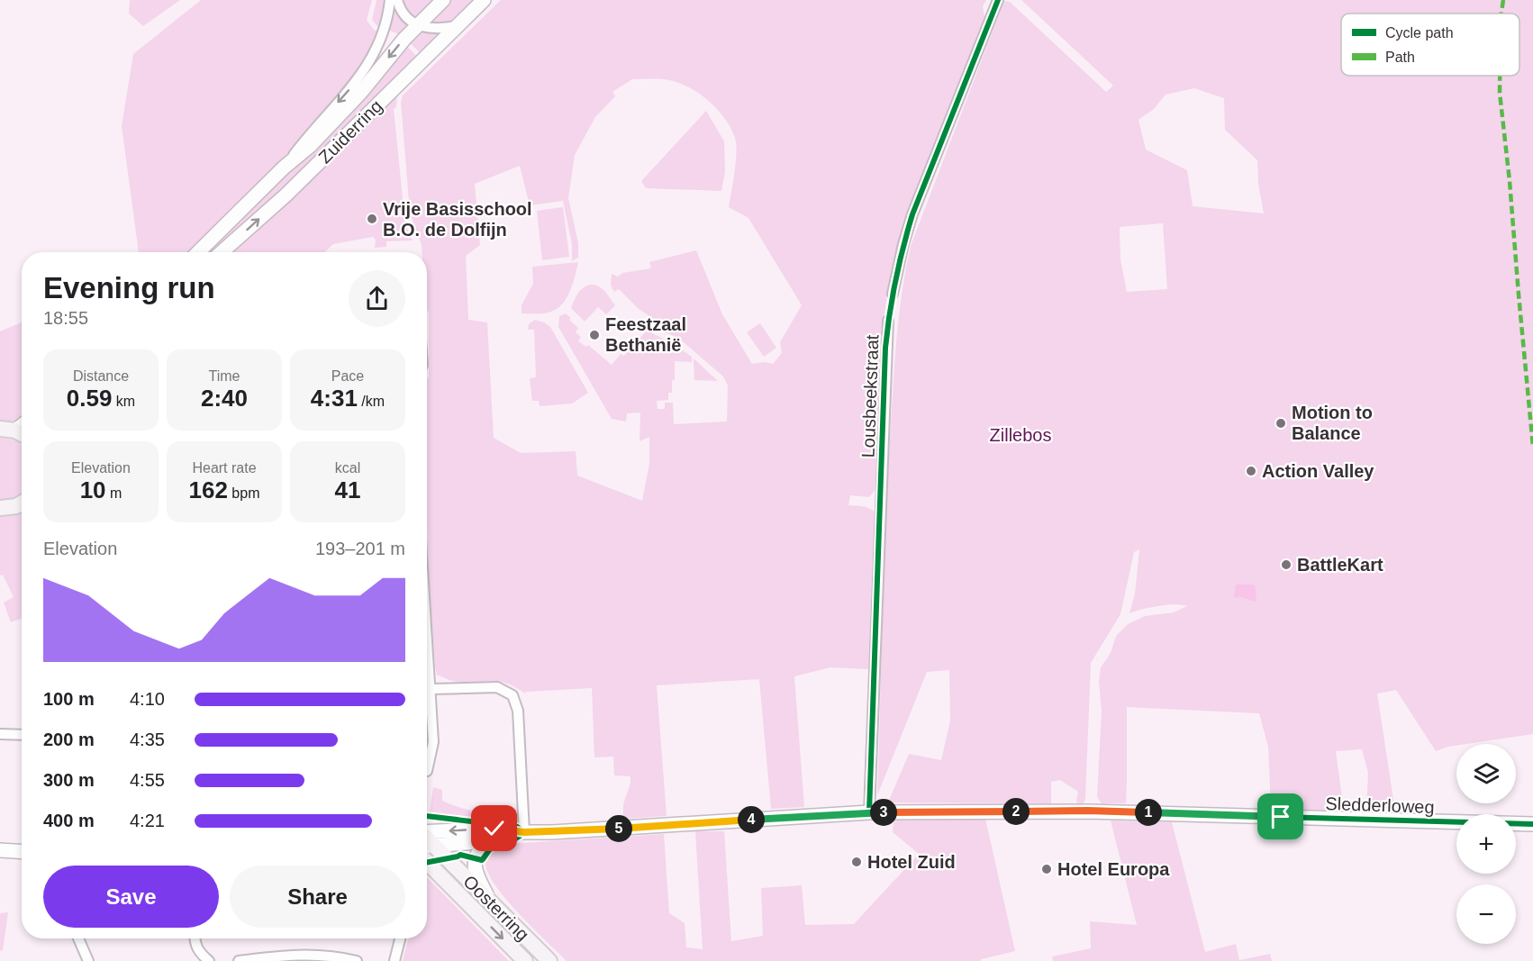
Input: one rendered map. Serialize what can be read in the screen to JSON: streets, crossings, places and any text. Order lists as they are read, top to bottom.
{
  "streets": {
    "main road": ["Oosterring"],
    "street": ["Zuiderring", "Lousbeekstraat", "Sledderloweg"]
  },
  "crossings": [
    ["Lousbeekstraat", "Sledderloweg"]
  ],
  "parks": ["Zillebos"],
  "places": [
    "Vrije Basisschool B.O. de Dolfijn",
    "Feestzaal Bethanië",
    "Motion to Balance",
    "Action Valley",
    "BattleKart",
    "Hotel Zuid",
    "Hotel Europa"
  ],
  "legend": ["Cycle path", "Path"],
  "page": {
    "heading": ["Evening run", "18:55"],
    "stats": [
      ["Distance", "0.59 km"],
      ["Time", "2:40"],
      ["Pace", "4:31 /km"],
      ["Elevation", "10 m"],
      ["Heart rate", "162 bpm"],
      ["kcal", "41"]
    ],
    "chart": ["Elevation", "193–201 m"],
    "list": [
      {
        "name": "100 m",
        "note": "4:10"
      },
      {
        "name": "200 m",
        "note": "4:35"
      },
      {
        "name": "300 m",
        "note": "4:55"
      },
      {
        "name": "400 m",
        "note": "4:21"
      }
    ],
    "map_buttons": ["+", "−"],
    "pins": [
      "2",
      "1",
      "3",
      "4",
      "5"
    ],
    "buttons": ["Save", "Share"]
  }
}
